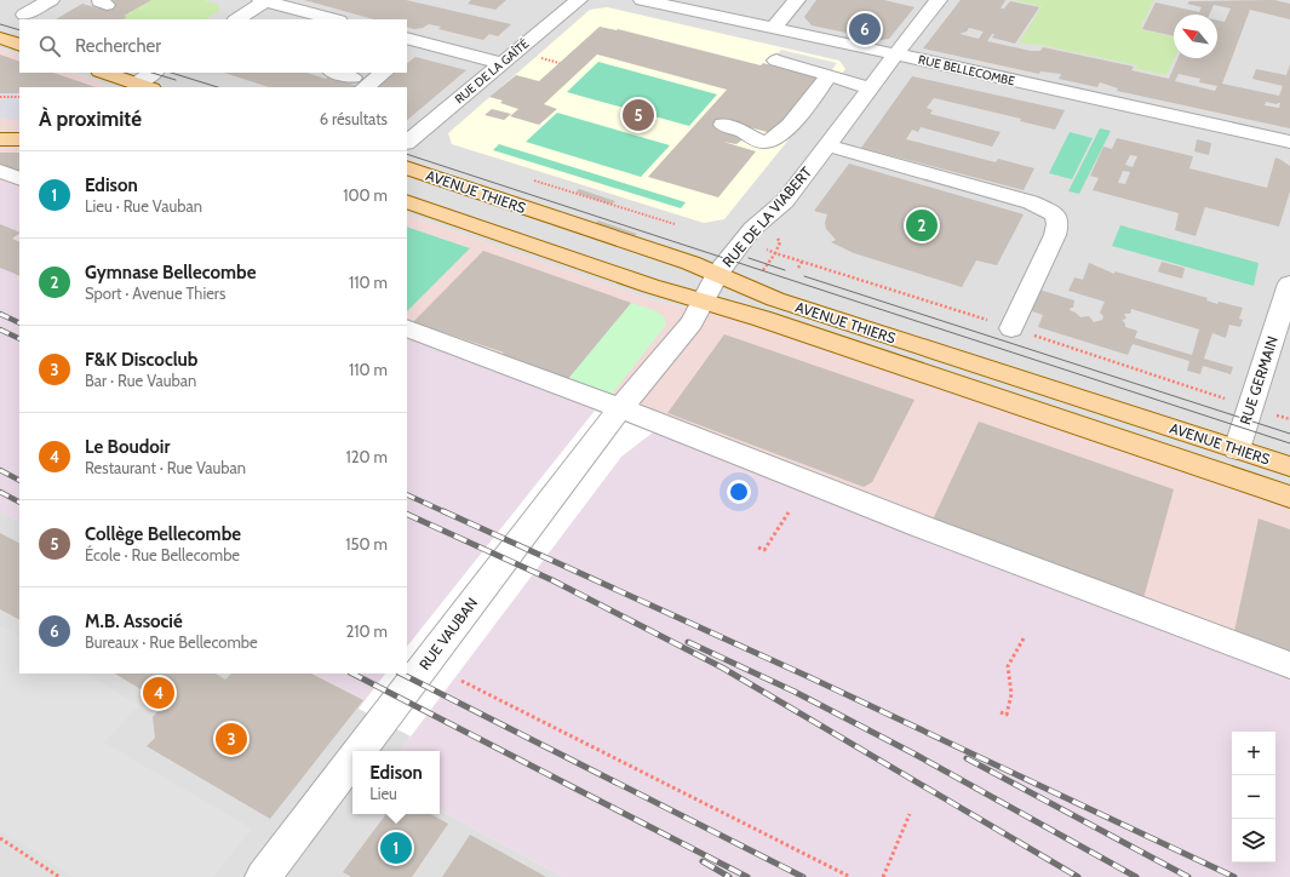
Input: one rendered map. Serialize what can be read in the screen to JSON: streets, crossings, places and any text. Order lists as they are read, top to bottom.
{
  "streets": {
    "main road": ["AVENUE THIERS"],
    "street": [
      "RUE BELLECOMBE",
      "RUE DE LA GAÎTÉ",
      "RUE DE LA VIABERT",
      "RUE GERMAIN",
      "RUE VAUBAN"
    ]
  },
  "crossings": [
    ["RUE BELLECOMBE", "RUE DE LA VIABERT"],
    ["AVENUE THIERS", "RUE DE LA VIABERT"],
    ["AVENUE THIERS", "RUE GERMAIN"],
    ["RUE DE LA VIABERT", "RUE VAUBAN"]
  ],
  "north": "top left",
  "page": {
    "pins": [
      "6",
      "5",
      "2",
      "4",
      "3",
      "1"
    ],
    "search": "Rechercher",
    "heading": ["À proximité", "6 résultats"],
    "list": [
      {
        "mark": "1",
        "name": "Edison",
        "note": "Lieu · Rue Vauban",
        "value": "100 m"
      },
      {
        "mark": "2",
        "name": "Gymnase Bellecombe",
        "note": "Sport · Avenue Thiers",
        "value": "110 m"
      },
      {
        "mark": "3",
        "name": "F&K Discoclub",
        "note": "Bar · Rue Vauban",
        "value": "110 m"
      },
      {
        "mark": "4",
        "name": "Le Boudoir",
        "note": "Restaurant · Rue Vauban",
        "value": "120 m"
      },
      {
        "mark": "5",
        "name": "Collège Bellecombe",
        "note": "École · Rue Bellecombe",
        "value": "150 m"
      },
      {
        "mark": "6",
        "name": "M.B. Associé",
        "note": "Bureaux · Rue Bellecombe",
        "value": "210 m"
      }
    ],
    "map_buttons": ["+", "−"],
    "popup": ["Edison", "Lieu"]
  }
}
